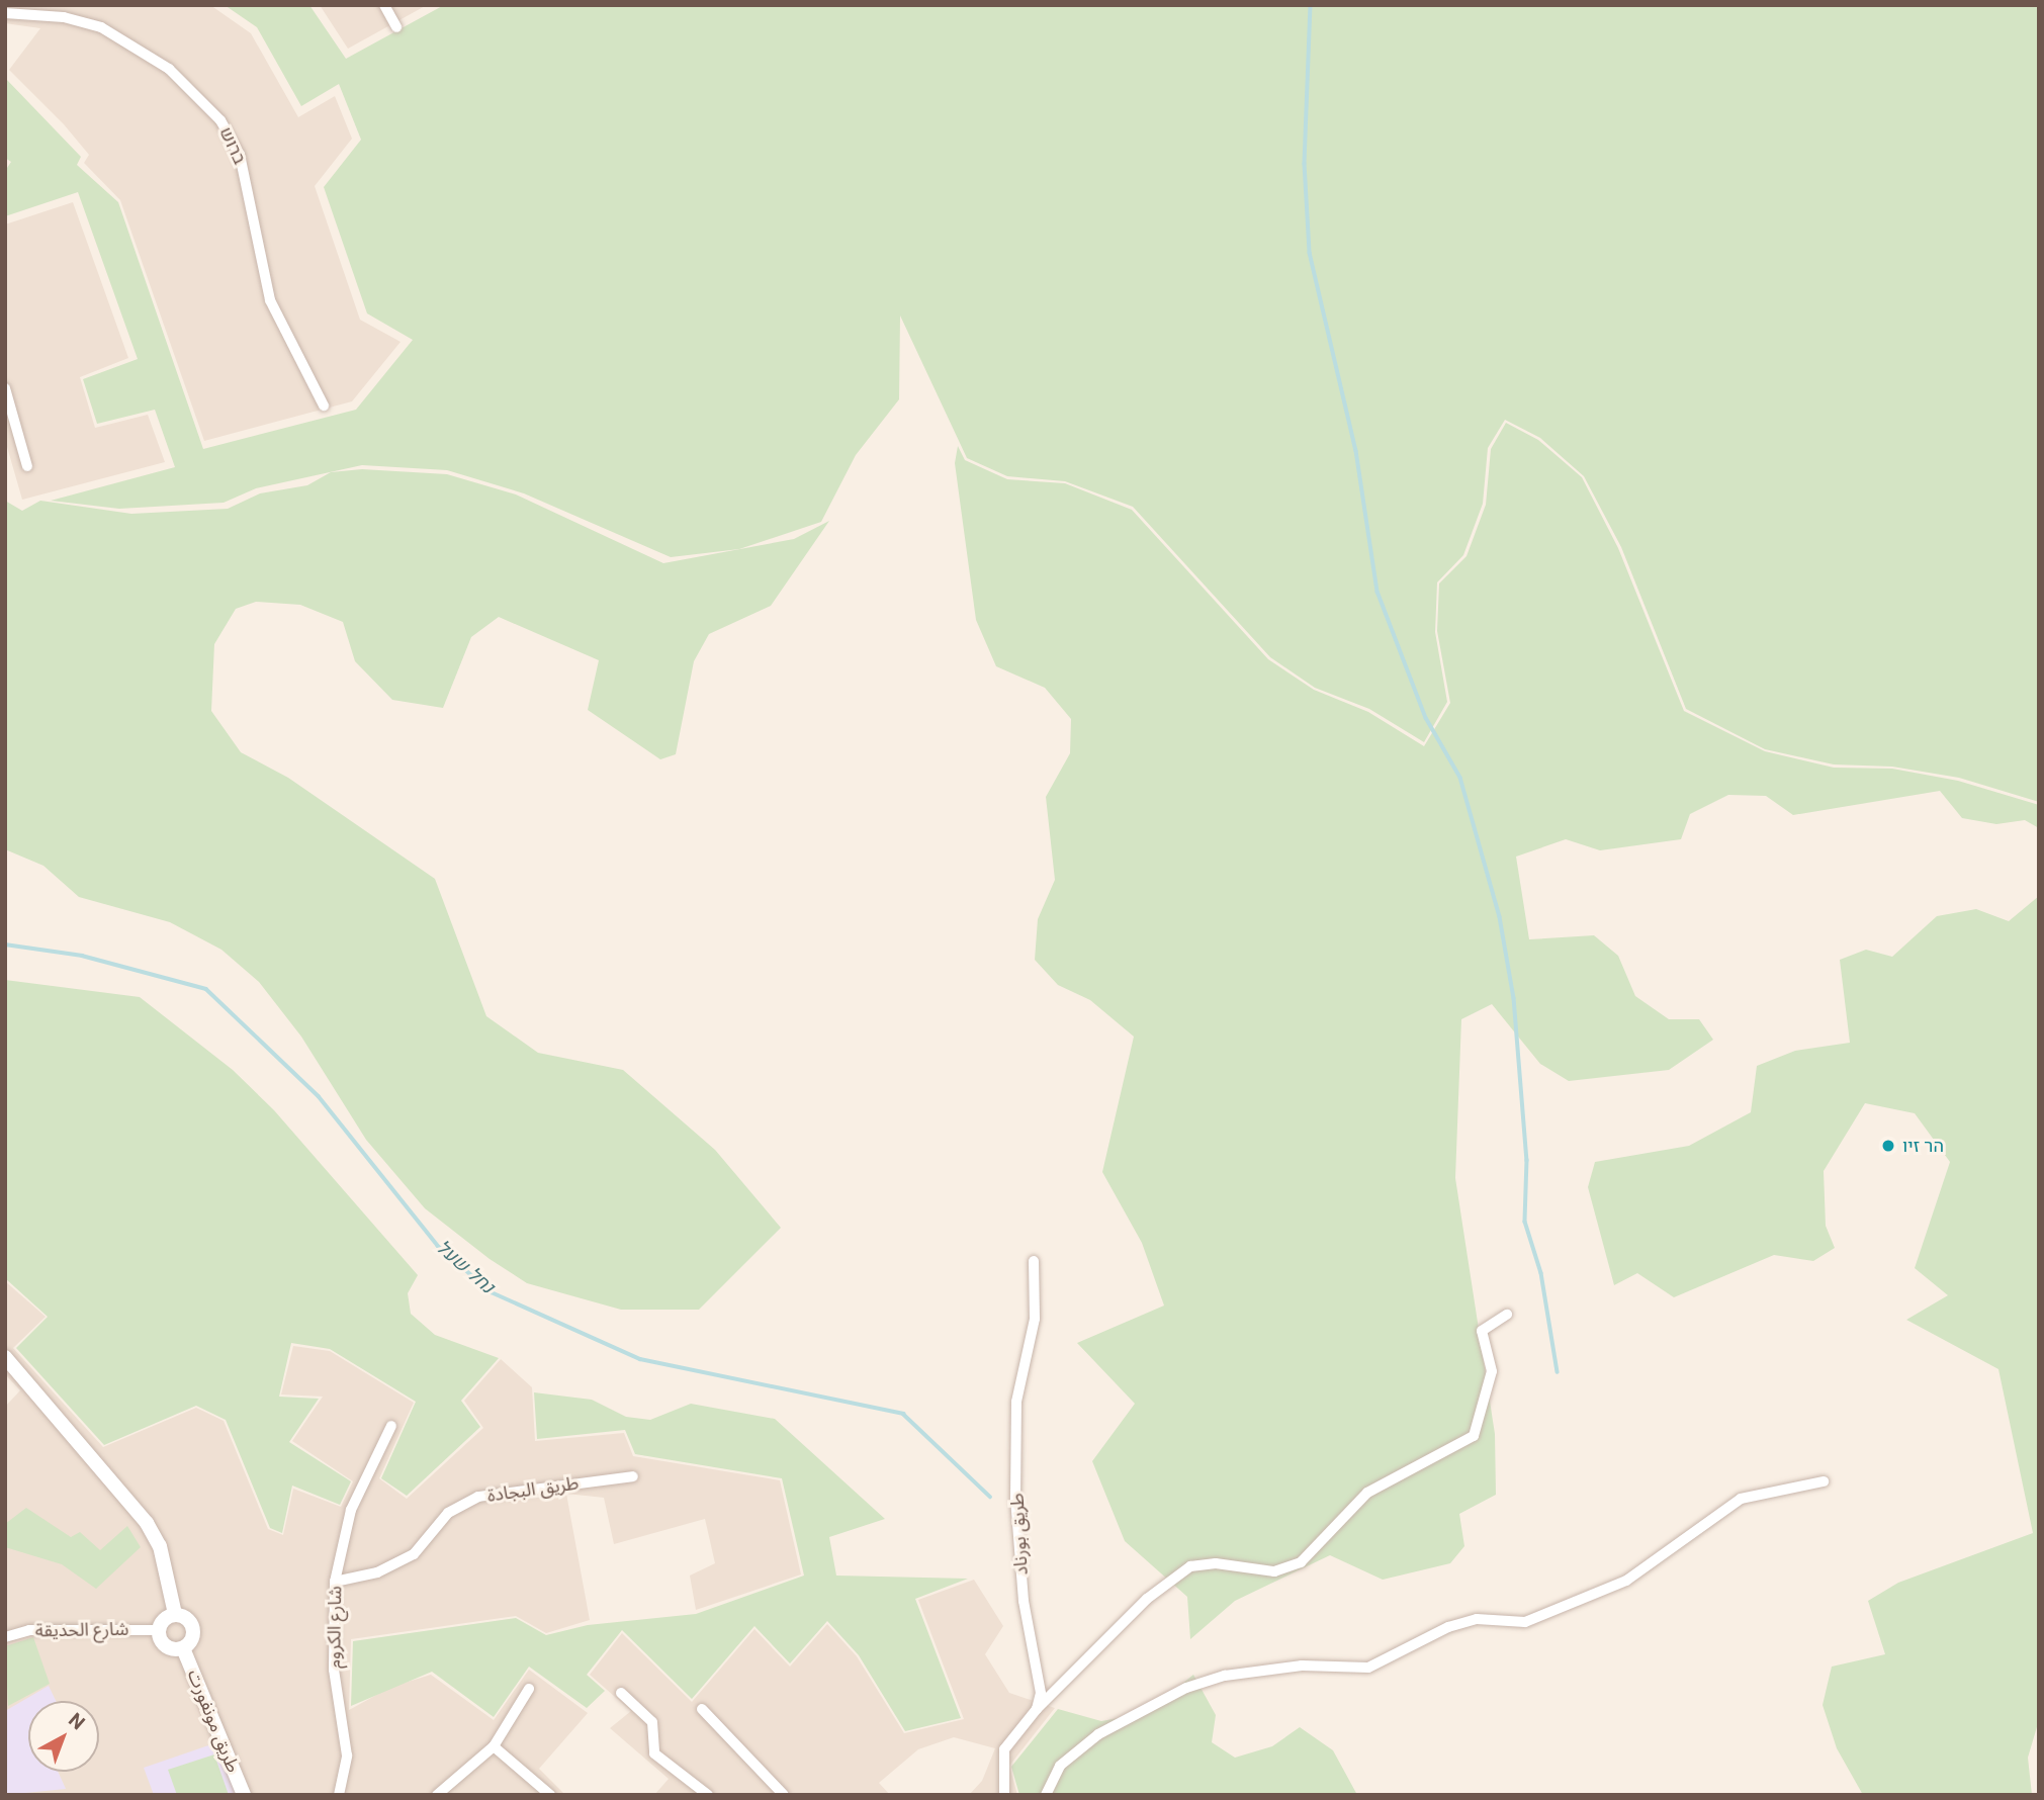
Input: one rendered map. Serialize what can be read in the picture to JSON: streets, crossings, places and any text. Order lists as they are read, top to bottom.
{
  "streets": {
    "main road": ["طريق مونفورت"],
    "street": [
      "ברוש",
      "طريق البجادة",
      "طريق بورناد",
      "شارع الكروم",
      "شارع الحديقة"
    ]
  },
  "crossings": [
    ["طريق البجادة", "شارع الكروم"],
    ["شارع الحديقة", "طريق مونفورت"]
  ],
  "water": ["נחל שעל"],
  "places": ["הר זיו"],
  "north": "top right"
}
